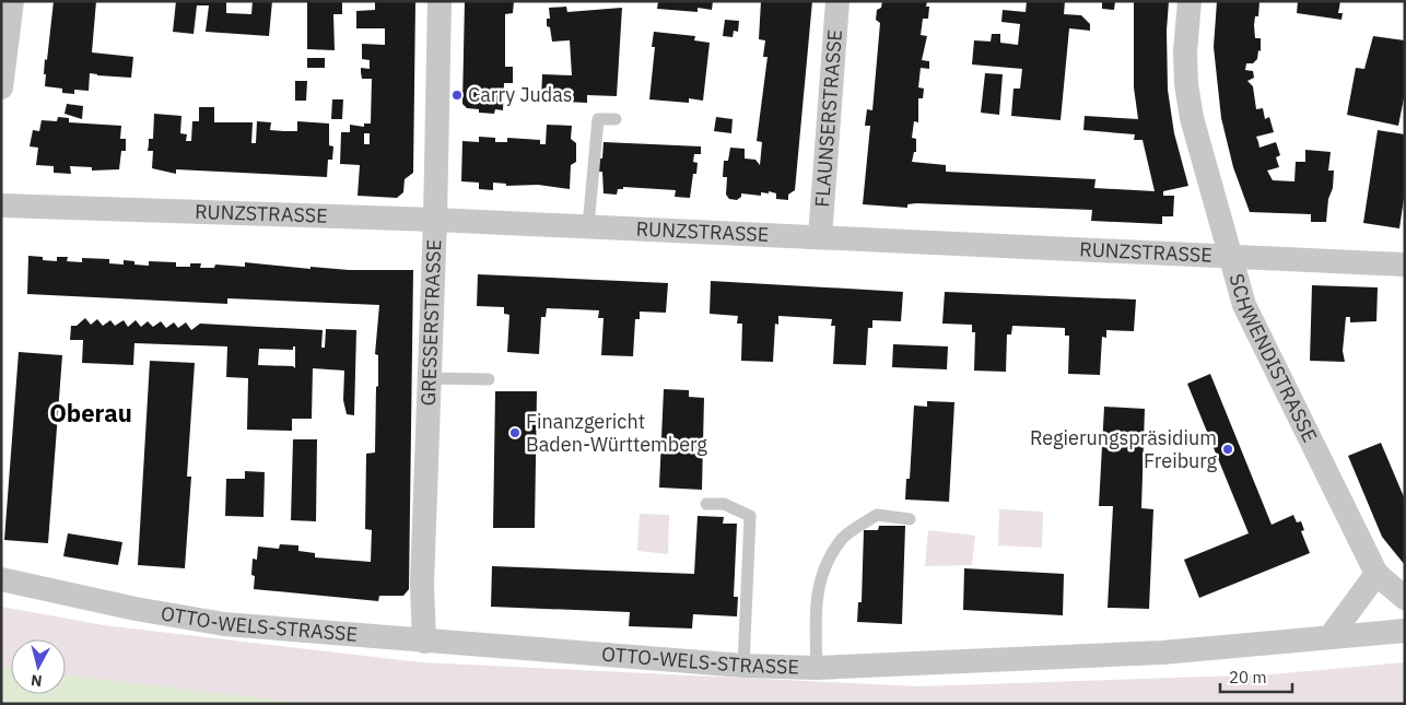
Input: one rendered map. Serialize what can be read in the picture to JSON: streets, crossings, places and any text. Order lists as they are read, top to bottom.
{
  "streets": {
    "street": [
      "FLAUNSERSTRASSE",
      "RUNZSTRASSE",
      "GRESSERSTRASSE",
      "SCHWENDISTRASSE",
      "OTTO-WELS-STRASSE"
    ]
  },
  "crossings": [
    ["FLAUNSERSTRASSE", "RUNZSTRASSE"],
    ["RUNZSTRASSE", "GRESSERSTRASSE"],
    ["RUNZSTRASSE", "SCHWENDISTRASSE"],
    ["GRESSERSTRASSE", "OTTO-WELS-STRASSE"]
  ],
  "districts": ["Oberau"],
  "places": ["Carry Judas", "Finanzgericht Baden-Württemberg", "Regierungspräsidium Freiburg"],
  "scale_bar": "20 m",
  "north": "bottom"
}
